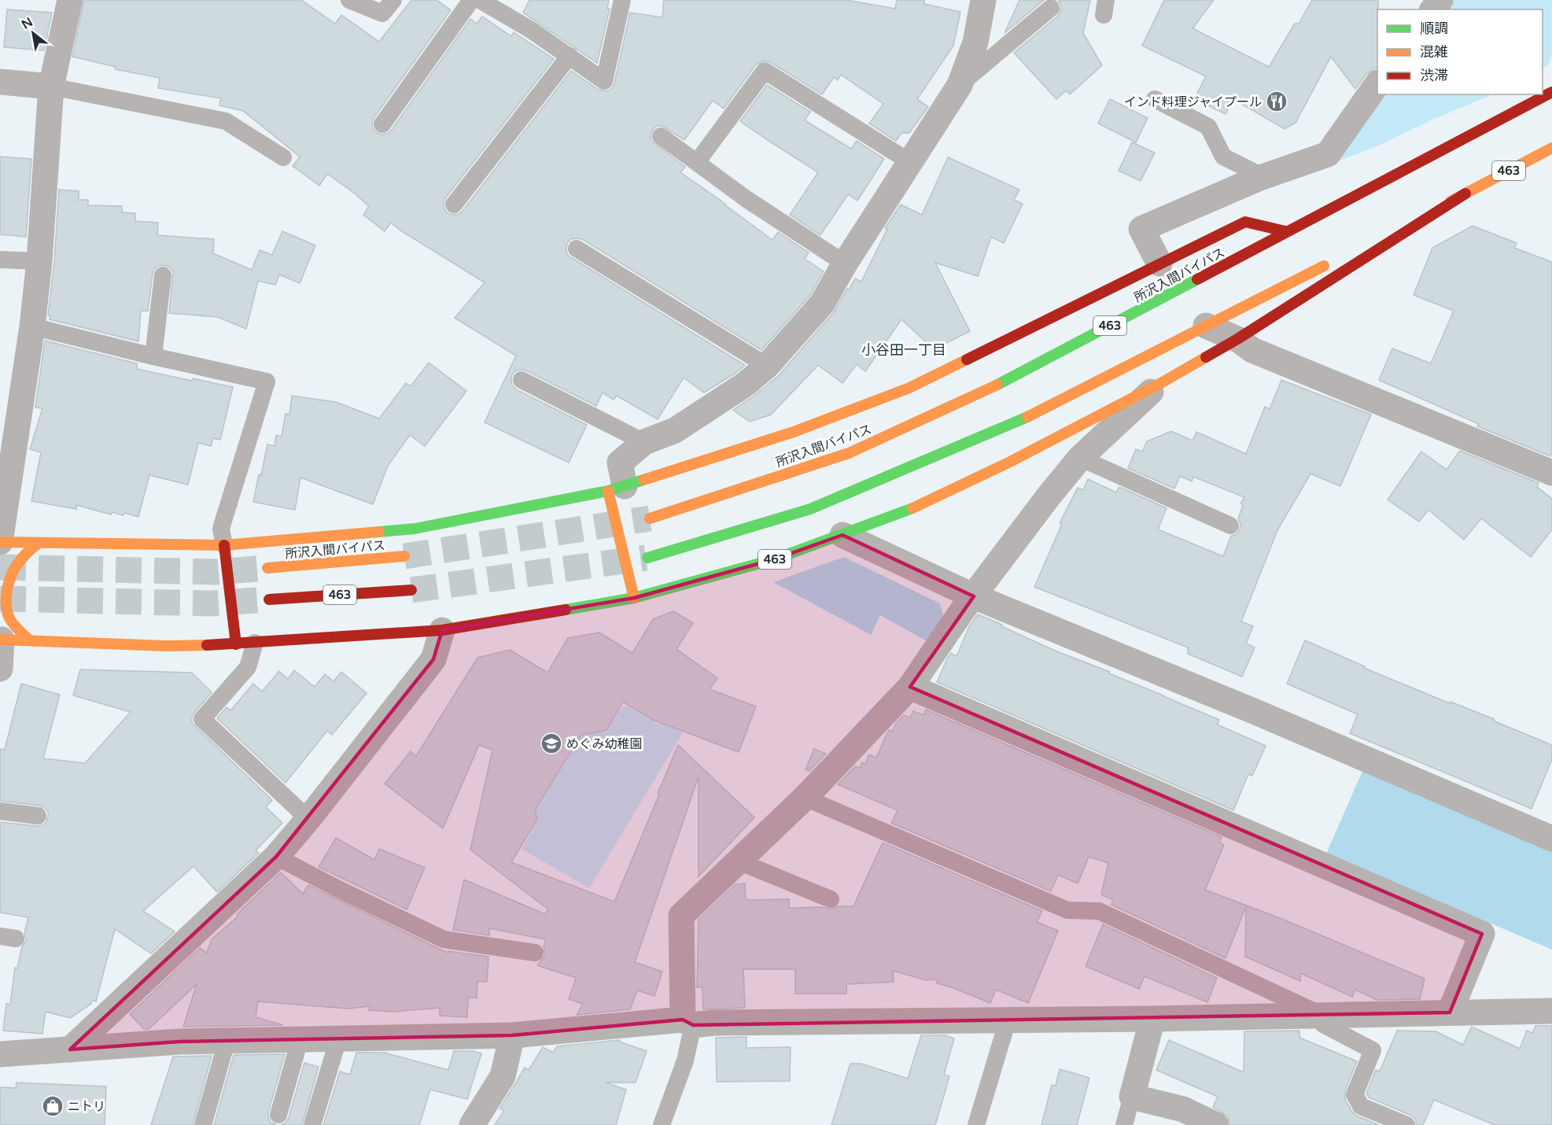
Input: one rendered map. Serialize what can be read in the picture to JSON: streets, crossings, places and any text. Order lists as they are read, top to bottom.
{
  "streets": {
    "highway": ["463", "所沢入間バイパス"]
  },
  "crossings": [
    ["463", "所沢入間バイパス"]
  ],
  "districts": ["小谷田一丁目"],
  "places": {
    "restaurant": ["インド料理ジャイプール"],
    "school or university": ["めぐみ幼稚園"],
    "shop": ["ニトリ"]
  },
  "legend": ["順調", "混雑", "渋滞"],
  "north": "top left"
}
